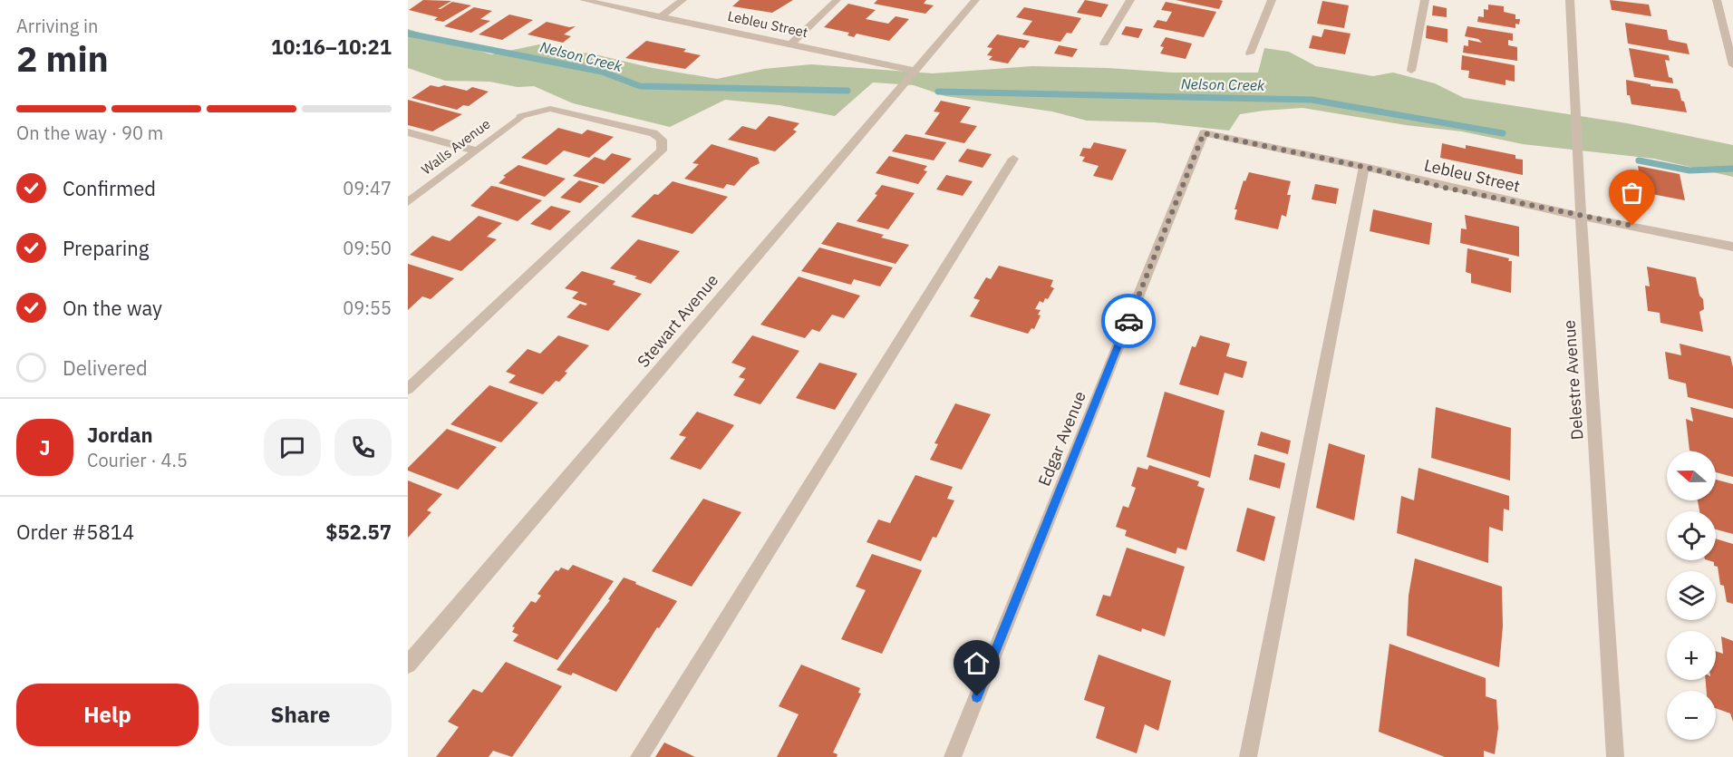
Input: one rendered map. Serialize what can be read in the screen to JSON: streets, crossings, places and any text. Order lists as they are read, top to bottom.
{
  "streets": {
    "street": [
      "Lebleu Street",
      "Walls Avenue",
      "Stewart Avenue",
      "Delestre Avenue",
      "Edgar Avenue"
    ]
  },
  "crossings": [
    ["Lebleu Street", "Stewart Avenue"],
    ["Lebleu Street", "Delestre Avenue"],
    ["Lebleu Street", "Edgar Avenue"]
  ],
  "water": ["Nelson Creek"],
  "north": "left",
  "page": {
    "heading": ["2 min", "Arriving in", "10:16–10:21"],
    "panel": [
      "Jordan",
      "Courier · 4.5",
      "Order #5814",
      "$52.57"
    ],
    "bar": "On the way · 90 m",
    "list": [
      ["Confirmed", "09:47"],
      ["Preparing", "09:50"],
      ["On the way", "09:55"],
      "Delivered"
    ],
    "round": "J",
    "map_buttons": ["+", "−"],
    "buttons": ["Help", "Share"]
  }
}
